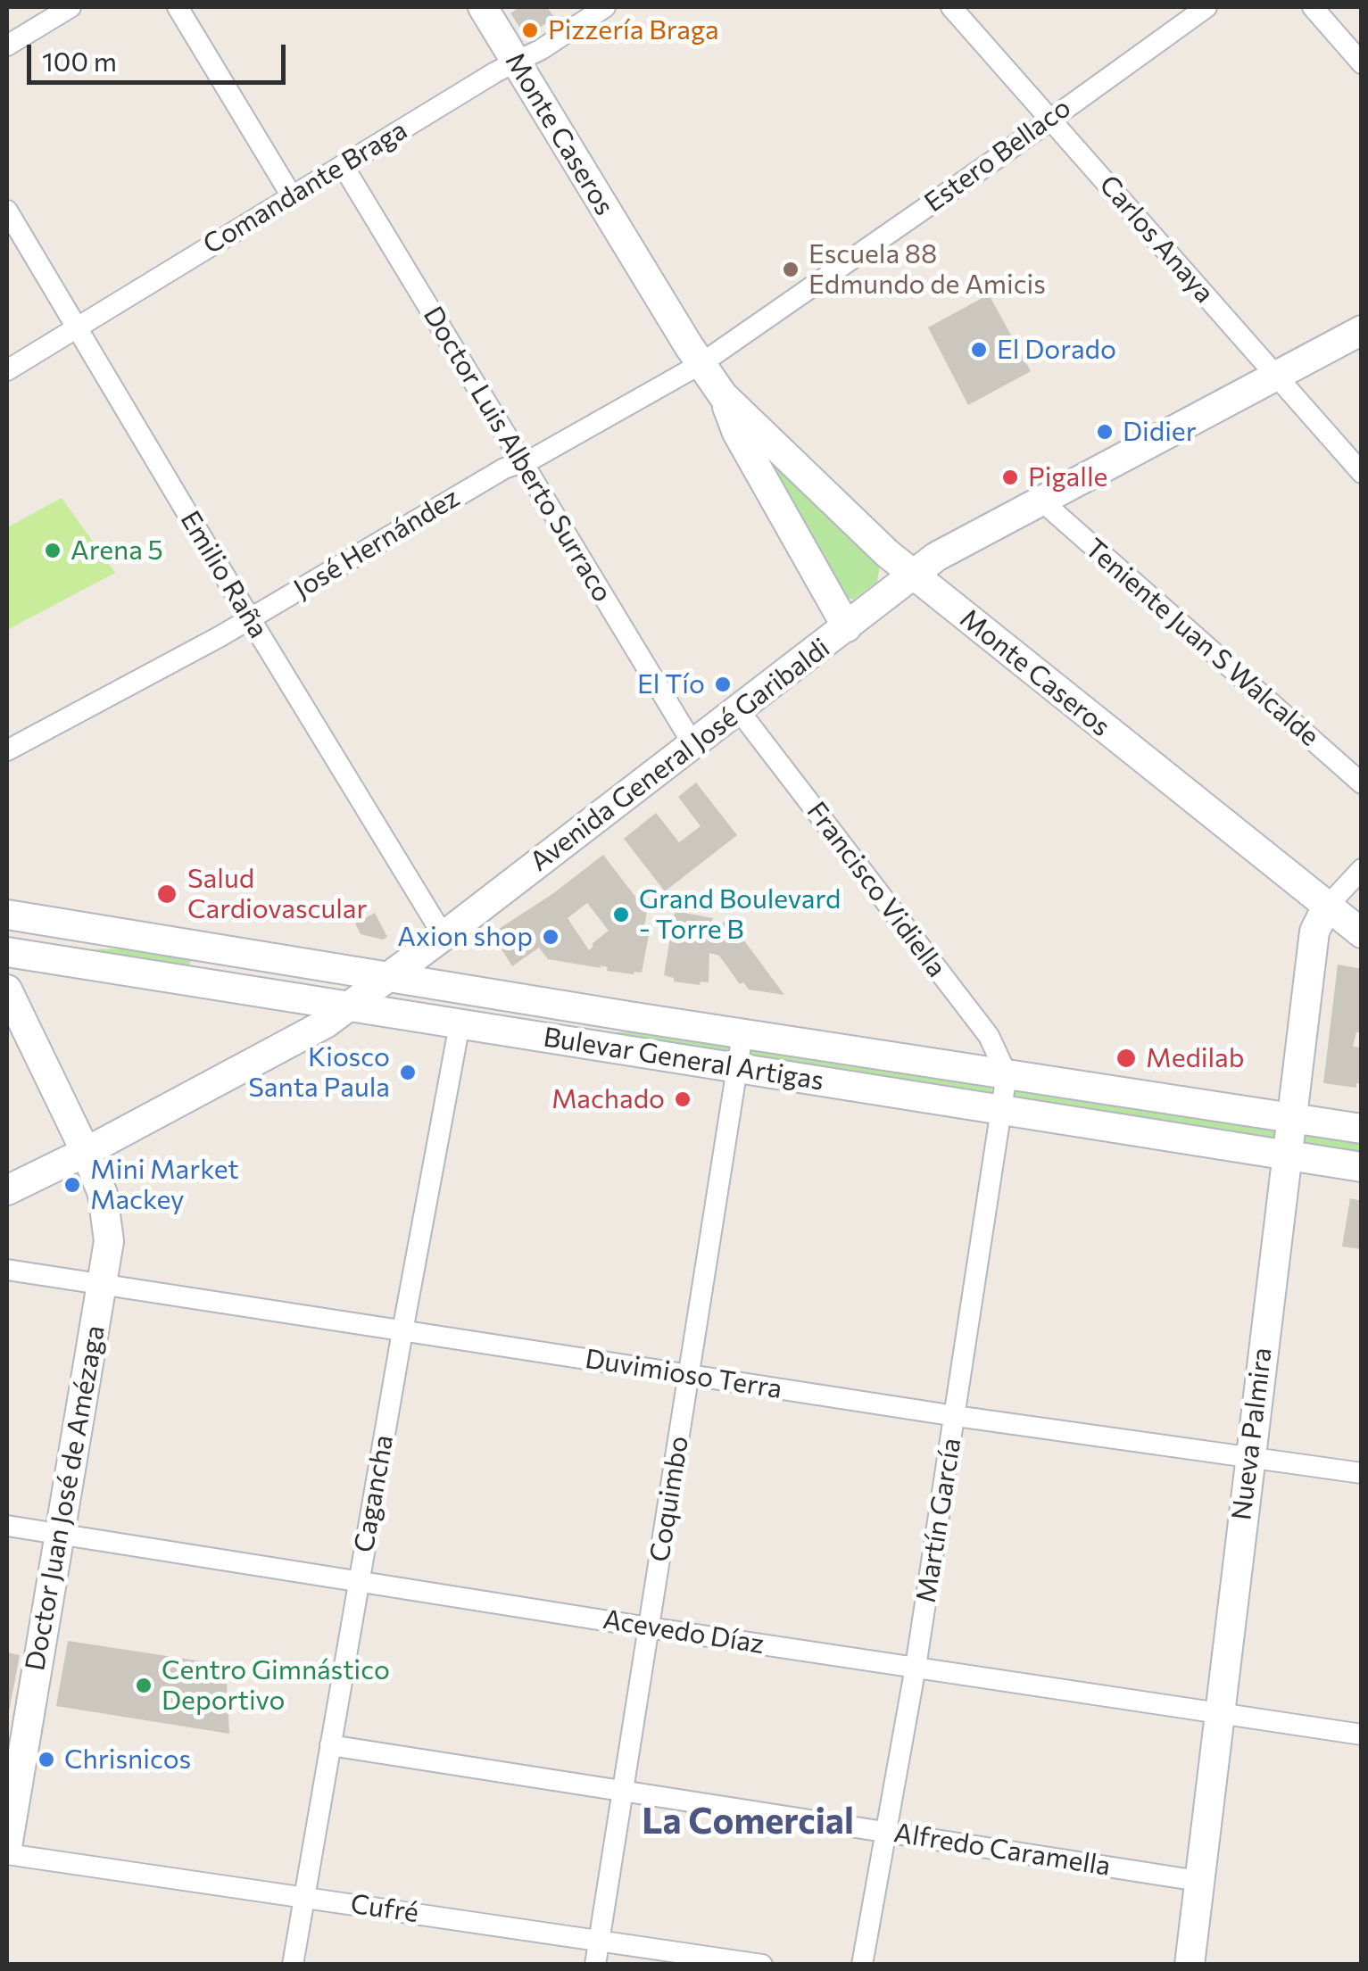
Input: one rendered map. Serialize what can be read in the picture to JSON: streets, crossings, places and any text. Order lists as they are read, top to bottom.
{
  "streets": {
    "street": [
      "Monte Caseros",
      "Estero Bellaco",
      "Comandante Braga",
      "Carlos Anaya",
      "Doctor Luis Alberto Surraco",
      "José Hernández",
      "Emilio Raña",
      "Teniente Juan S Walcalde",
      "Avenida General José Garibaldi",
      "Francisco Vidiella",
      "Bulevar General Artigas",
      "Duvimioso Terra",
      "Nueva Palmira",
      "Cagancha",
      "Doctor Juan José de Amézaga",
      "Coquimbo",
      "Martín García",
      "Acevedo Díaz",
      "Alfredo Caramella",
      "Cufré"
    ]
  },
  "crossings": [
    ["Monte Caseros", "Estero Bellaco"],
    ["Monte Caseros", "Comandante Braga"],
    ["Monte Caseros", "José Hernández"],
    ["Monte Caseros", "Avenida General José Garibaldi"],
    ["Monte Caseros", "Nueva Palmira"],
    ["Estero Bellaco", "Carlos Anaya"],
    ["Estero Bellaco", "José Hernández"],
    ["Comandante Braga", "Doctor Luis Alberto Surraco"],
    ["Comandante Braga", "Emilio Raña"],
    ["Carlos Anaya", "Avenida General José Garibaldi"],
    ["Doctor Luis Alberto Surraco", "José Hernández"],
    ["Doctor Luis Alberto Surraco", "Avenida General José Garibaldi"],
    ["José Hernández", "Emilio Raña"],
    ["Emilio Raña", "Avenida General José Garibaldi"],
    ["Teniente Juan S Walcalde", "Avenida General José Garibaldi"],
    ["Avenida General José Garibaldi", "Francisco Vidiella"],
    ["Avenida General José Garibaldi", "Bulevar General Artigas"],
    ["Avenida General José Garibaldi", "Doctor Juan José de Amézaga"],
    ["Francisco Vidiella", "Bulevar General Artigas"],
    ["Francisco Vidiella", "Martín García"],
    ["Bulevar General Artigas", "Nueva Palmira"],
    ["Bulevar General Artigas", "Cagancha"],
    ["Bulevar General Artigas", "Coquimbo"],
    ["Bulevar General Artigas", "Martín García"],
    ["Duvimioso Terra", "Nueva Palmira"],
    ["Duvimioso Terra", "Cagancha"],
    ["Duvimioso Terra", "Doctor Juan José de Amézaga"],
    ["Duvimioso Terra", "Coquimbo"],
    ["Duvimioso Terra", "Martín García"],
    ["Nueva Palmira", "Acevedo Díaz"],
    ["Nueva Palmira", "Alfredo Caramella"],
    ["Cagancha", "Acevedo Díaz"],
    ["Cagancha", "Alfredo Caramella"],
    ["Cagancha", "Cufré"],
    ["Doctor Juan José de Amézaga", "Acevedo Díaz"],
    ["Coquimbo", "Acevedo Díaz"],
    ["Coquimbo", "Alfredo Caramella"],
    ["Coquimbo", "Cufré"],
    ["Martín García", "Acevedo Díaz"],
    ["Martín García", "Alfredo Caramella"]
  ],
  "districts": ["La Comercial"],
  "places": [
    "Pizzería Braga",
    "Escuela 88 Edmundo de Amicis",
    "El Dorado",
    "Didier",
    "Pigalle",
    "Arena 5",
    "El Tío",
    "Salud Cardiovascular",
    "Grand Boulevard - Torre B",
    "Axion shop",
    "Medilab",
    "Kiosco Santa Paula",
    "Machado",
    "Mini Market Mackey",
    "Centro Gimnástico Deportivo",
    "Chrisnicos"
  ],
  "scale_bar": "100 m"
}
